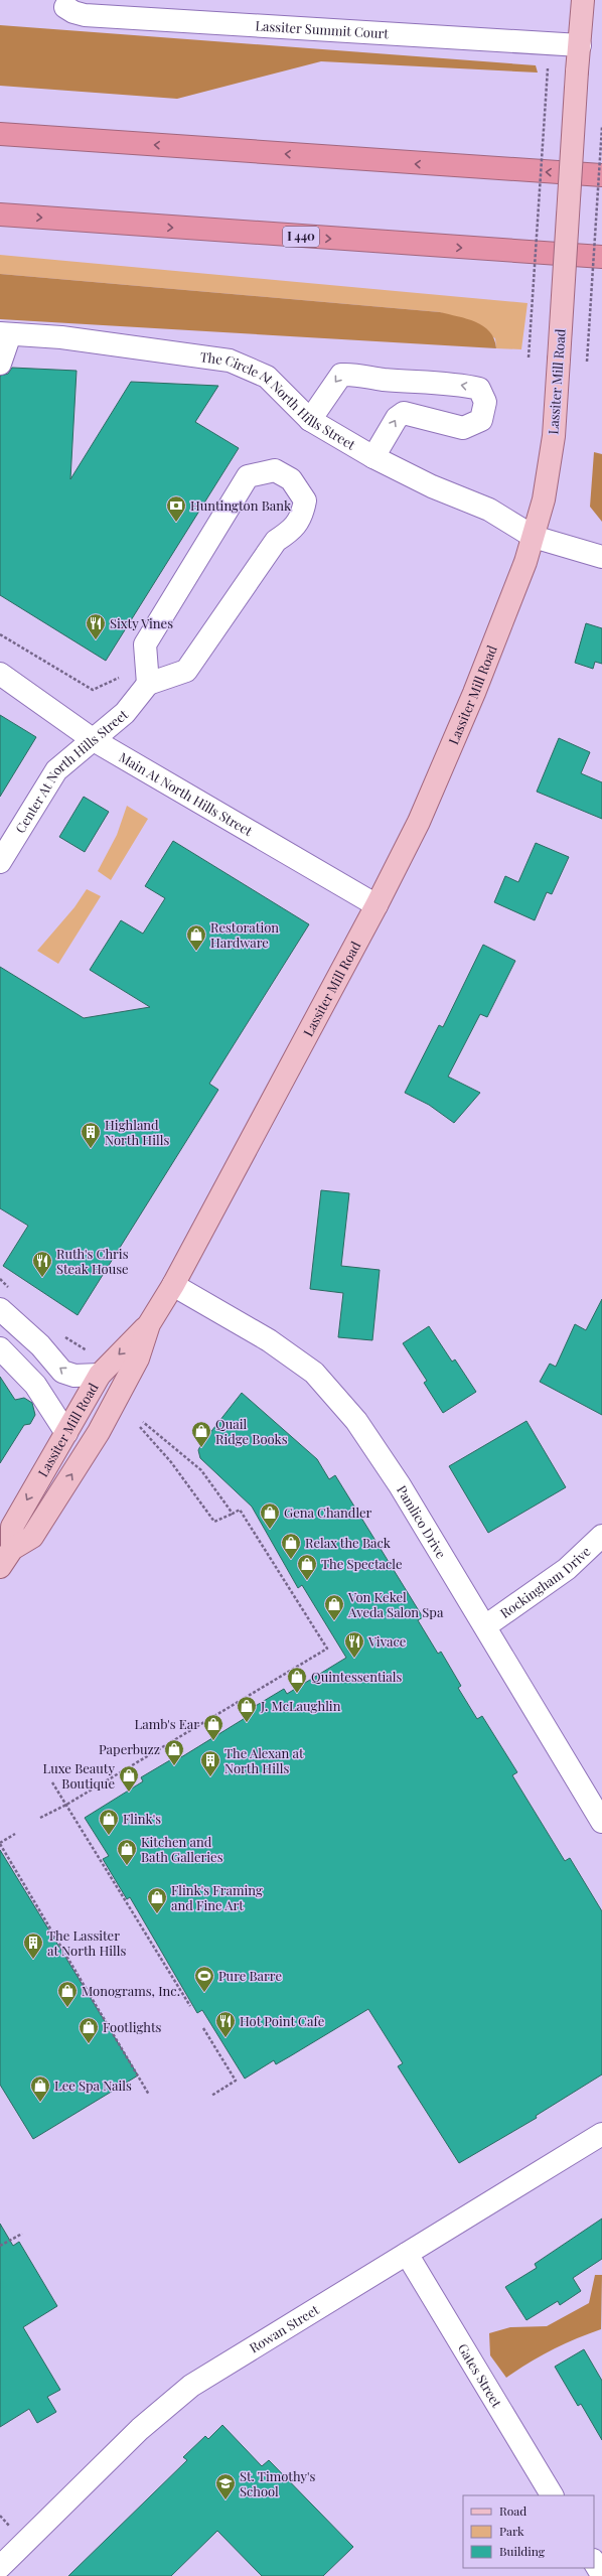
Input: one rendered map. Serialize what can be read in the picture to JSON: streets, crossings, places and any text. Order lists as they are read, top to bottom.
{
  "streets": {
    "highway": ["I 440"],
    "main road": ["Lassiter Mill Road"],
    "street": [
      "Lassiter Summit Court",
      "The Circle At North Hills Street",
      "Center At North Hills Street",
      "Main At North Hills Street",
      "Pamlico Drive",
      "Rockingham Drive",
      "Rowan Street",
      "Gates Street"
    ]
  },
  "crossings": [
    ["Lassiter Summit Court", "Lassiter Mill Road"],
    ["Lassiter Mill Road", "The Circle At North Hills Street"],
    ["Lassiter Mill Road", "Main At North Hills Street"],
    ["Lassiter Mill Road", "Pamlico Drive"],
    ["Center At North Hills Street", "Main At North Hills Street"],
    ["Pamlico Drive", "Rockingham Drive"],
    ["Rowan Street", "Gates Street"]
  ],
  "places": {
    "bank": ["Huntington Bank"],
    "restaurant": [
      "Sixty Vines",
      "Ruth's Chris Steak House",
      "Vivace",
      "Hot Point Cafe"
    ],
    "shop": [
      "Restoration Hardware",
      "Quail Ridge Books",
      "Gena Chandler",
      "Relax the Back",
      "The Spectacle",
      "Von Kekel Aveda Salon Spa",
      "Quintessentials",
      "J. McLaughlin",
      "Lamb's Ear",
      "Paperbuzz",
      "Luxe Beauty Boutique",
      "Flink's",
      "Kitchen and Bath Galleries",
      "Flink's Framing and Fine Art",
      "Monograms, Inc.",
      "Footlights",
      "Lee Spa Nails"
    ],
    "building": ["Highland North Hills", "The Alexan at North Hills", "The Lassiter at North Hills"],
    "sports": ["Pure Barre"],
    "school or university": ["St. Timothy's School"]
  },
  "legend": ["Road", "Park", "Building"]
}
